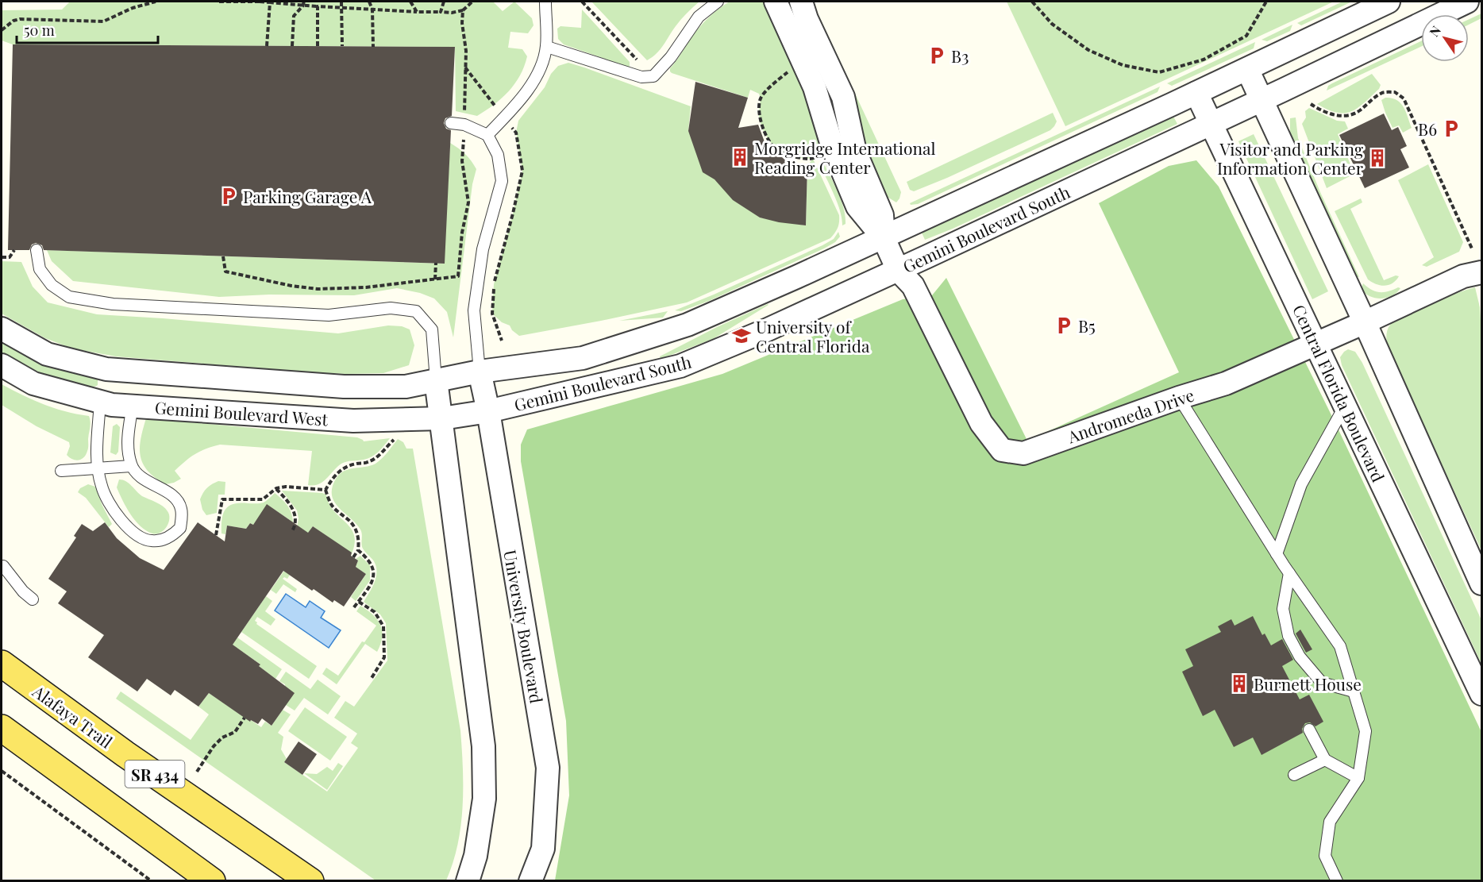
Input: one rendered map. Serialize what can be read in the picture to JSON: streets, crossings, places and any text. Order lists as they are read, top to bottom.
{
  "streets": {
    "main road": ["Alafaya Trail", "SR 434"],
    "street": [
      "Gemini Boulevard South",
      "Central Florida Boulevard",
      "Gemini Boulevard West",
      "Andromeda Drive",
      "University Boulevard"
    ]
  },
  "crossings": [
    ["Gemini Boulevard South", "Central Florida Boulevard"],
    ["Gemini Boulevard South", "Gemini Boulevard West"],
    ["Gemini Boulevard South", "Andromeda Drive"],
    ["Gemini Boulevard South", "University Boulevard"],
    ["Central Florida Boulevard", "Andromeda Drive"],
    ["Gemini Boulevard West", "University Boulevard"]
  ],
  "places": {
    "parking": [
      "B3",
      "B6",
      "Parking Garage A",
      "B5"
    ],
    "building": ["Morgridge International Reading Center", "Visitor and Parking Information Center", "Burnett House"],
    "school or university": ["University of Central Florida"]
  },
  "scale_bar": "50 m",
  "north": "top left"
}
